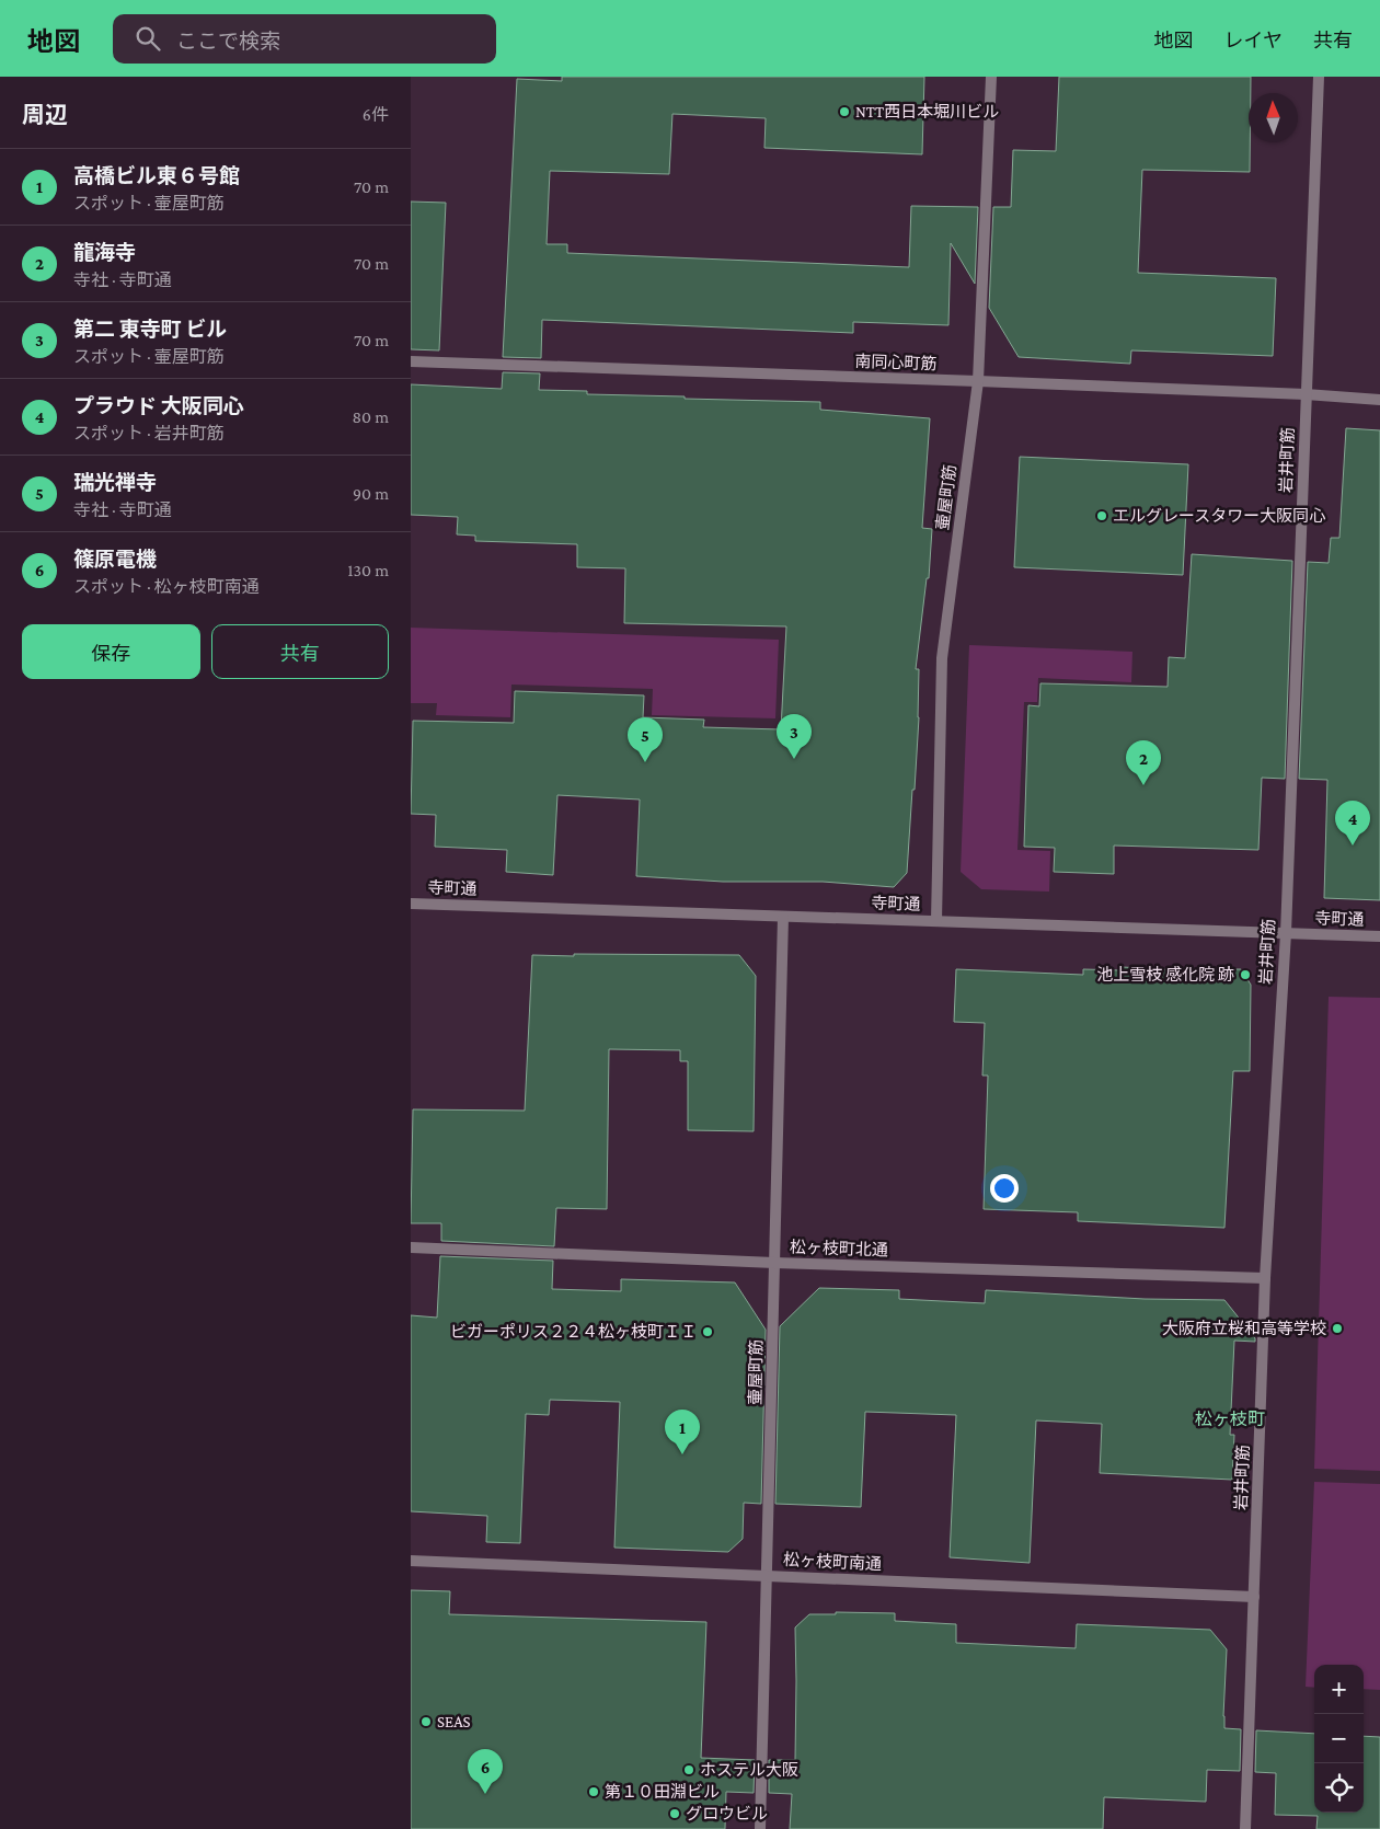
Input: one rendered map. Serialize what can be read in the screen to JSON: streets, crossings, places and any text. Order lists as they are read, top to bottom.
{
  "streets": {
    "street": [
      "南同心町筋",
      "岩井町筋",
      "壷屋町筋",
      "寺町通",
      "松ヶ枝町北通",
      "松ヶ枝町南通"
    ]
  },
  "crossings": [
    ["南同心町筋", "岩井町筋"],
    ["南同心町筋", "壷屋町筋"],
    ["岩井町筋", "寺町通"],
    ["岩井町筋", "松ヶ枝町北通"],
    ["岩井町筋", "松ヶ枝町南通"],
    ["壷屋町筋", "寺町通"],
    ["壷屋町筋", "松ヶ枝町北通"],
    ["壷屋町筋", "松ヶ枝町南通"]
  ],
  "districts": ["松ヶ枝町"],
  "places": [
    "NTT西日本堀川ビル",
    "エルグレースタワー大阪同心",
    "池上雪枝 感化院 跡",
    "大阪府立桜和高等学校",
    "ビガーポリス２２４松ヶ枝町ＩＩ",
    "SEAS",
    "ホステル大阪",
    "第１０田淵ビル",
    "グロウビル"
  ],
  "north": "top",
  "page": {
    "header": "地図",
    "search": "ここで検索",
    "nav": ["地図", "レイヤ", "共有"],
    "heading": ["周辺", "6件"],
    "list": [
      {
        "mark": "1",
        "name": "高橋ビル東６号館",
        "note": "スポット · 壷屋町筋",
        "value": "70 m"
      },
      {
        "mark": "2",
        "name": "龍海寺",
        "note": "寺社 · 寺町通",
        "value": "70 m"
      },
      {
        "mark": "3",
        "name": "第二 東寺町 ビル",
        "note": "スポット · 壷屋町筋",
        "value": "70 m"
      },
      {
        "mark": "4",
        "name": "プラウド 大阪同心",
        "note": "スポット · 岩井町筋",
        "value": "80 m"
      },
      {
        "mark": "5",
        "name": "瑞光禅寺",
        "note": "寺社 · 寺町通",
        "value": "90 m"
      },
      {
        "mark": "6",
        "name": "篠原電機",
        "note": "スポット · 松ヶ枝町南通",
        "value": "130 m"
      }
    ],
    "buttons": ["保存", "共有"],
    "pins": [
      "3",
      "5",
      "2",
      "4",
      "1",
      "6"
    ],
    "map_buttons": ["+", "−"]
  }
}
